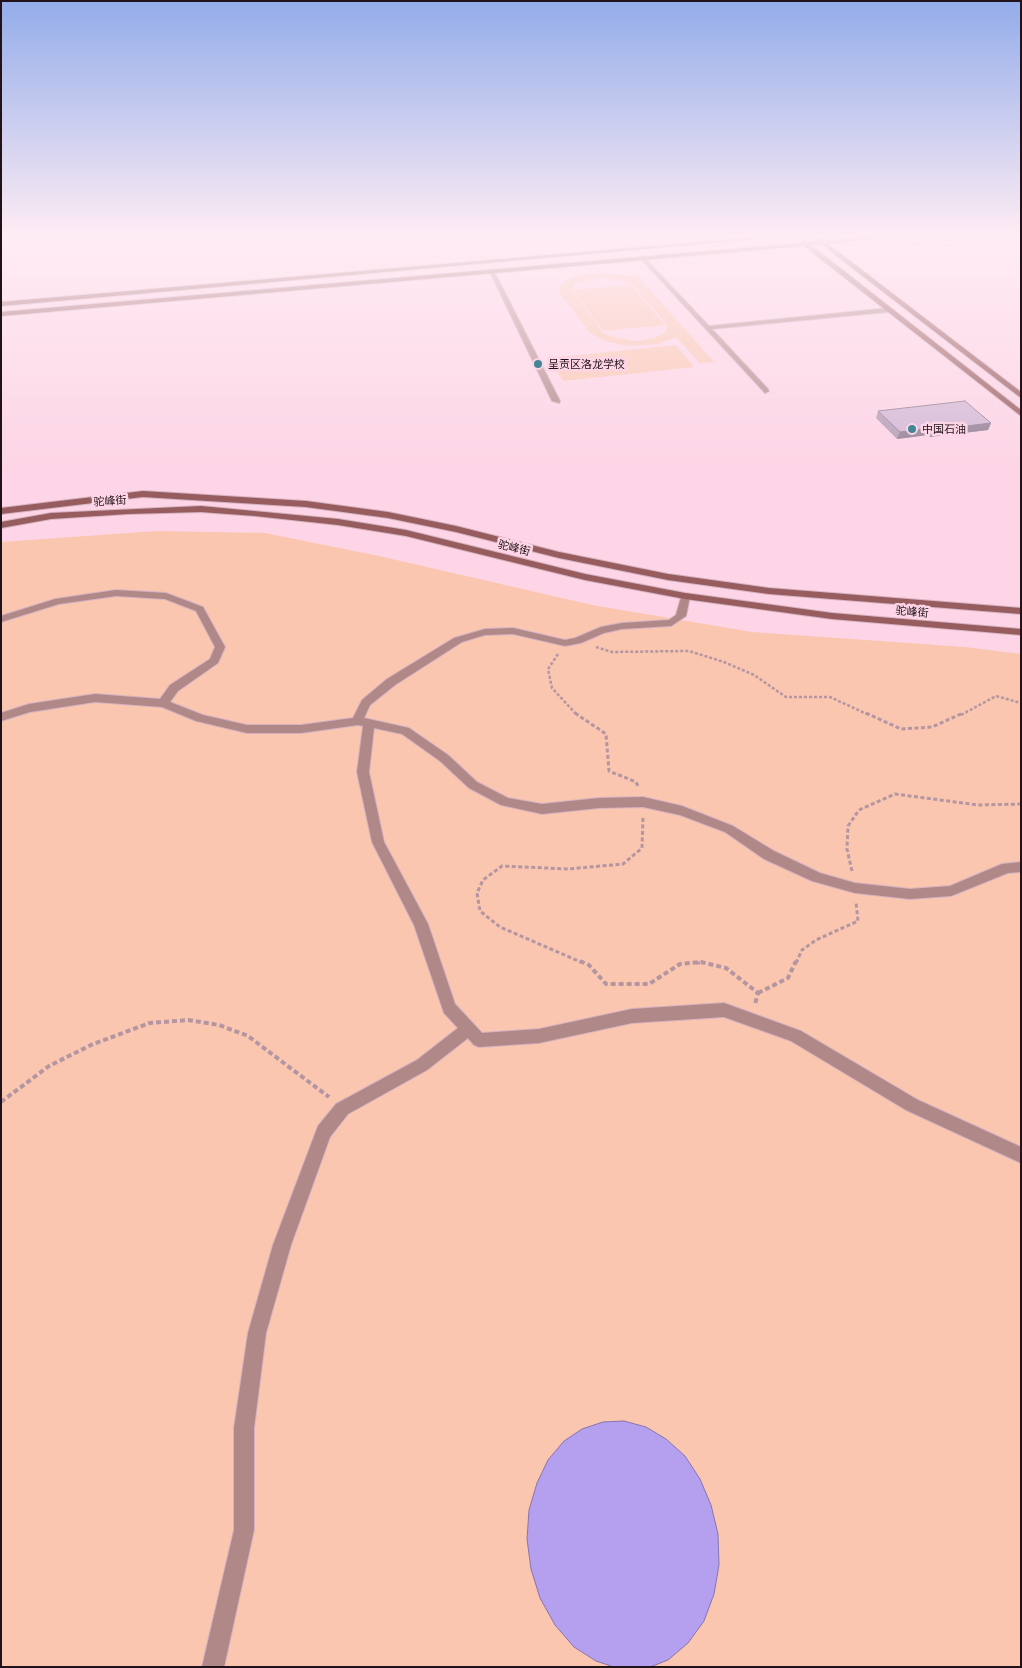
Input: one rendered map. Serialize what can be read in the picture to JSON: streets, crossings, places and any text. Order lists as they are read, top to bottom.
{
  "streets": {
    "main road": ["驼峰街"]
  },
  "places": ["呈贡区洛龙学校", "中国石油"]
}
